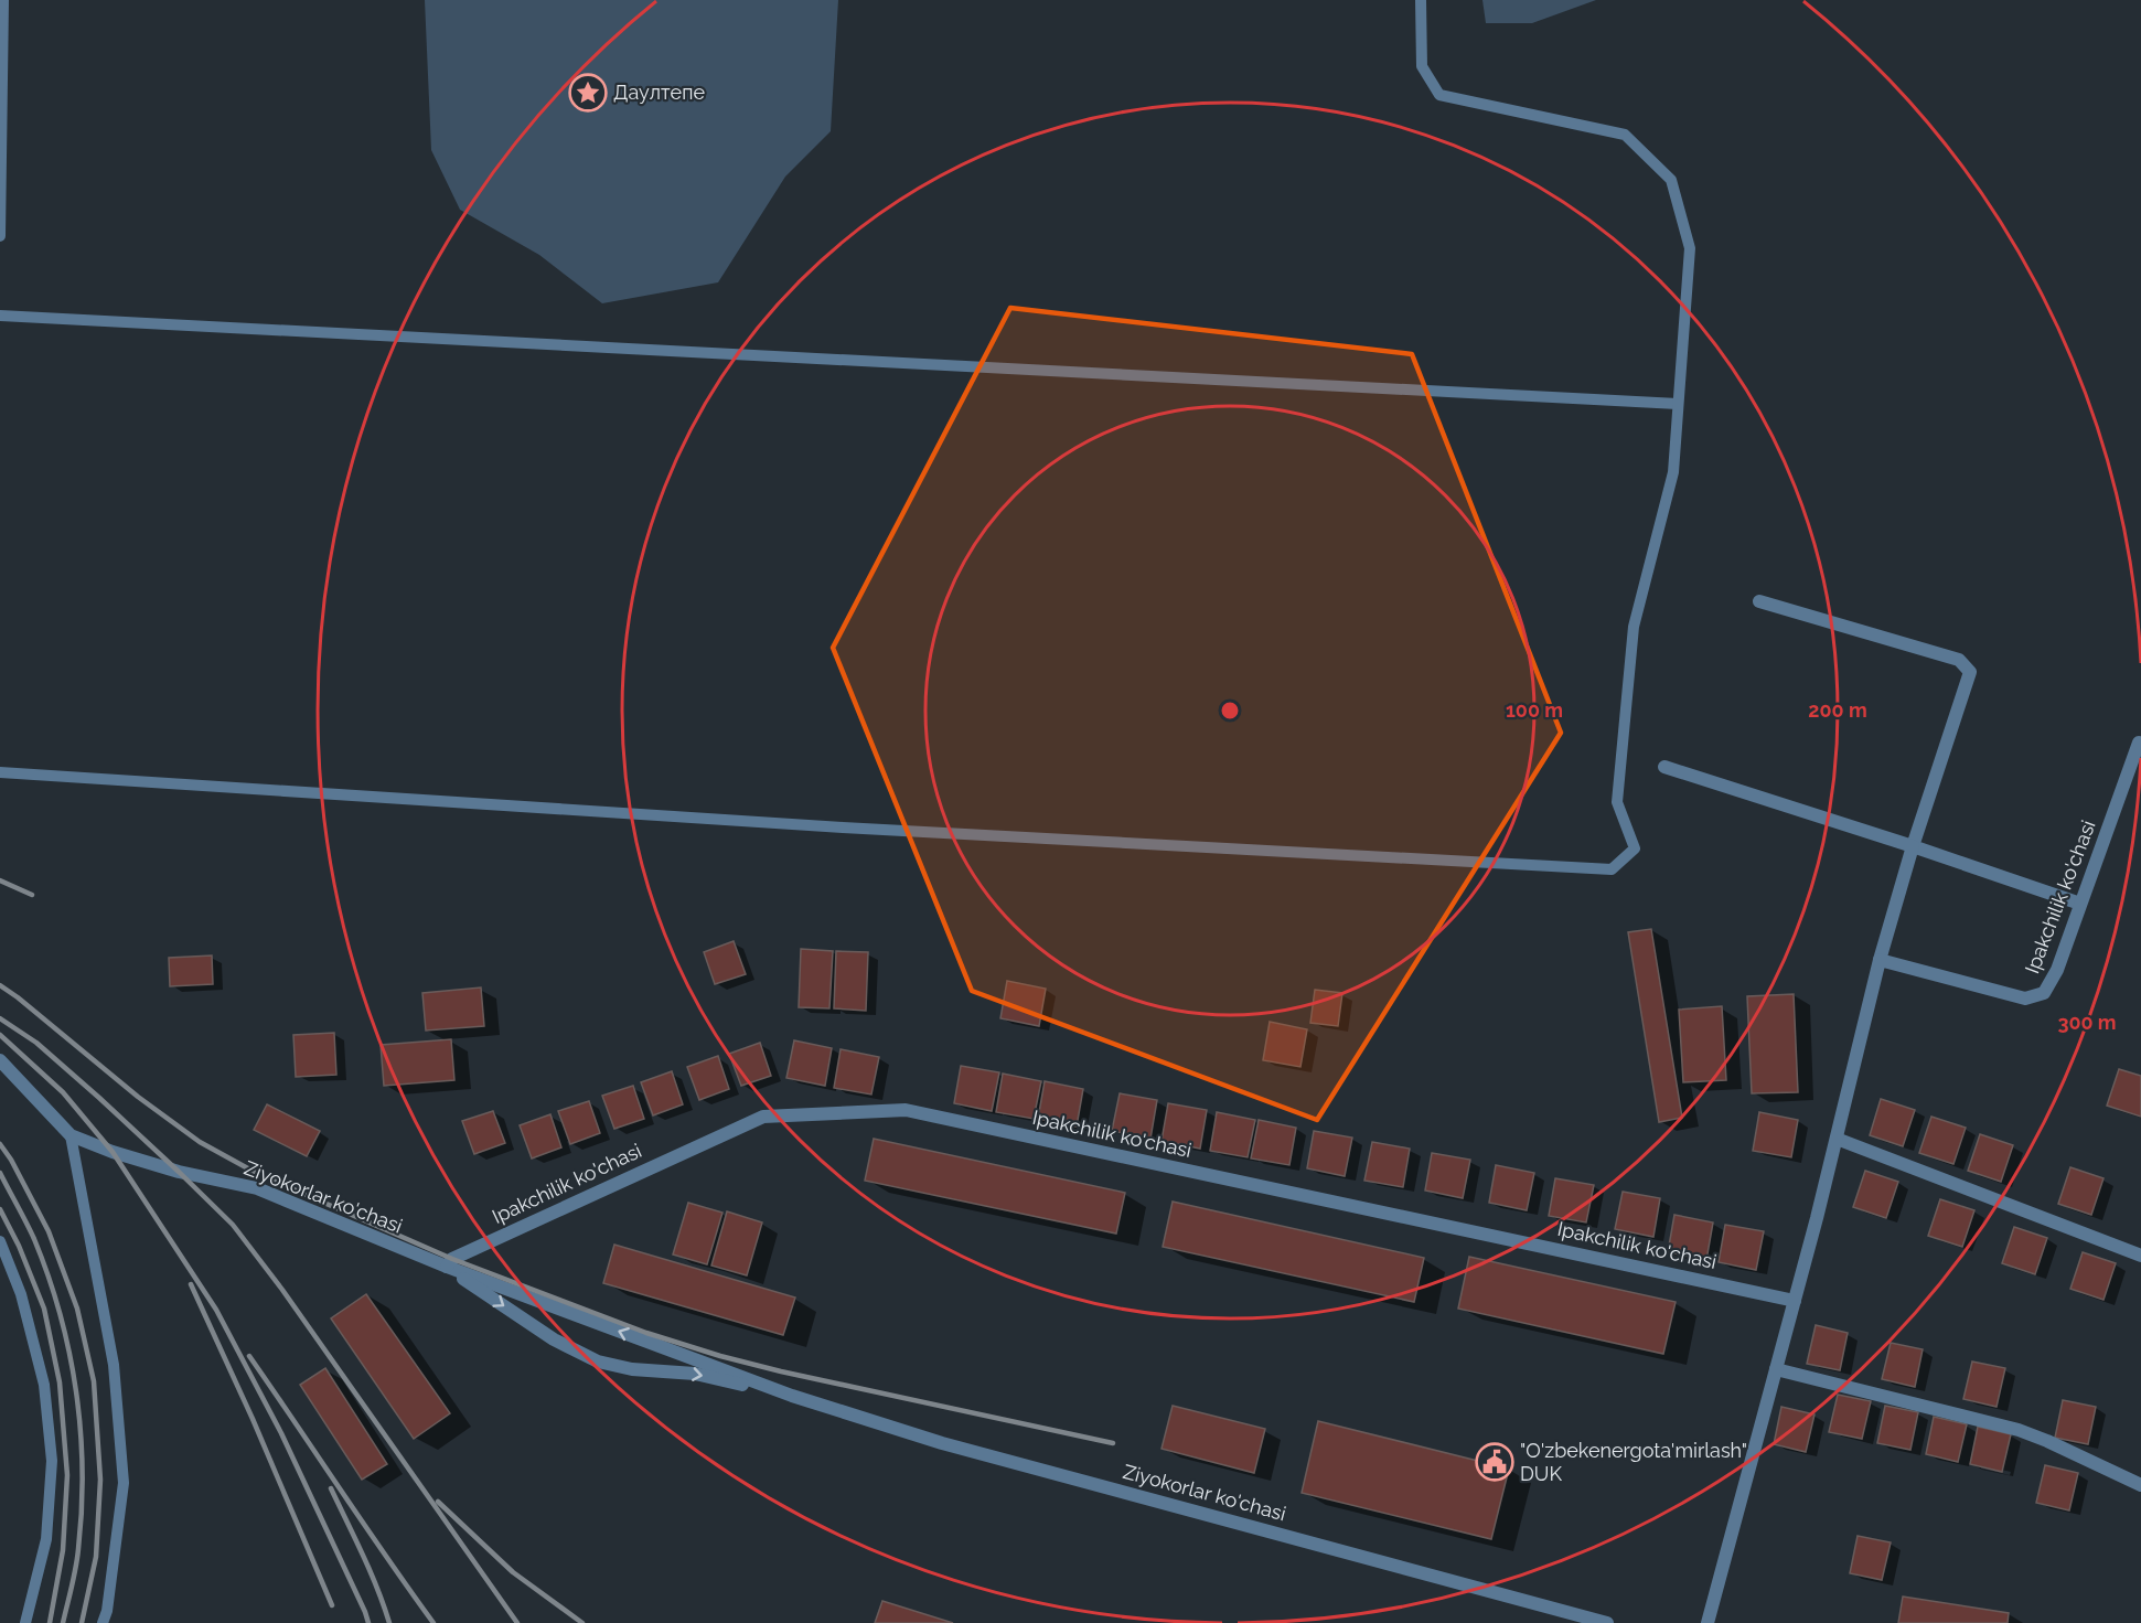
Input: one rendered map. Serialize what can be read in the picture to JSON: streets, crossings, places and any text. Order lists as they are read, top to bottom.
{
  "streets": {
    "street": ["Ipakchilik ko'chasi", "Ziyokorlar ko'chasi"]
  },
  "crossings": [
    ["Ipakchilik ko'chasi", "Ziyokorlar ko'chasi"]
  ],
  "places": {
    "place": ["Даултепе"],
    "public building": ["\"O'zbekenergota'mirlash\" DUK"]
  },
  "rings": ["100 m", "200 m", "300 m"]
}
